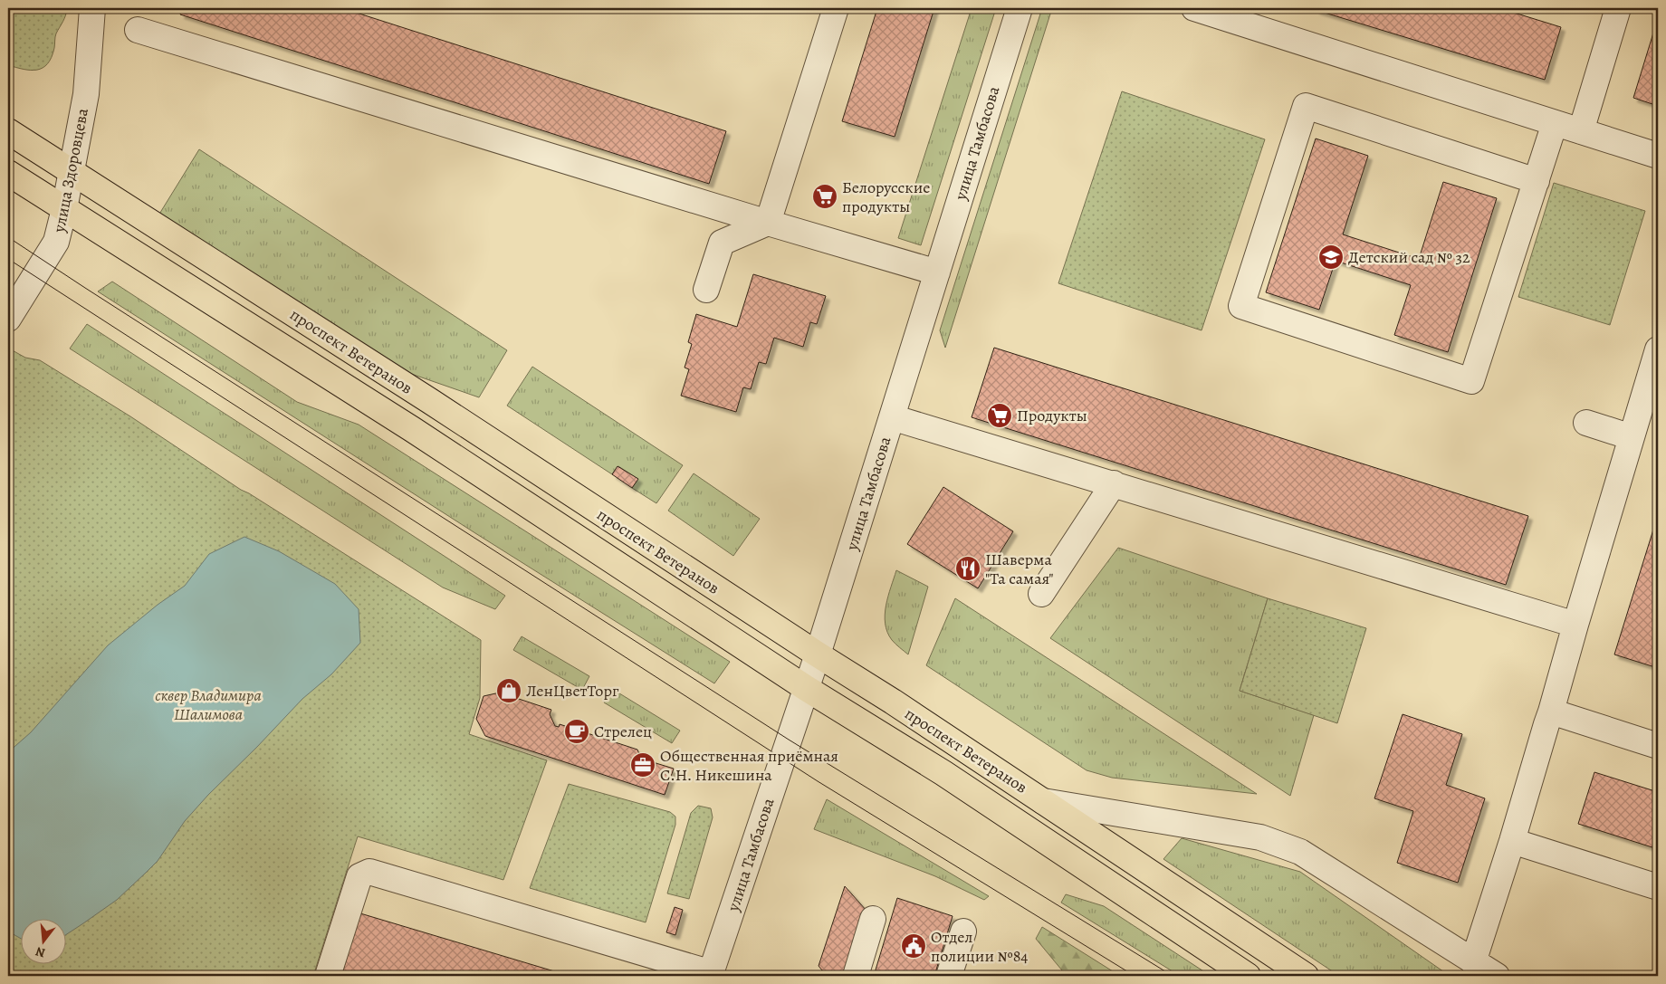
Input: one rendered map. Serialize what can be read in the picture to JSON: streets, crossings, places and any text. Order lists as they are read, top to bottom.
{
  "streets": {
    "main road": ["проспект Ветеранов"],
    "street": ["улица Тамбасова", "улица Здоровцева"]
  },
  "crossings": [
    ["улица Тамбасова", "проспект Ветеранов"],
    ["улица Здоровцева", "проспект Ветеранов"]
  ],
  "parks": ["сквер Владимира Шалимова"],
  "places": {
    "supermarket": ["Белорусские продукты", "Продукты"],
    "school or university": ["Детский сад № 32"],
    "restaurant": ["Шаверма \"Та самая\""],
    "shop": ["ЛенЦветТорг"],
    "cafe": ["Стрелец"],
    "office": ["Общественная приёмная С.Н. Никешина"],
    "public building": ["Отдел полиции №84"]
  },
  "north": "bottom"
}
